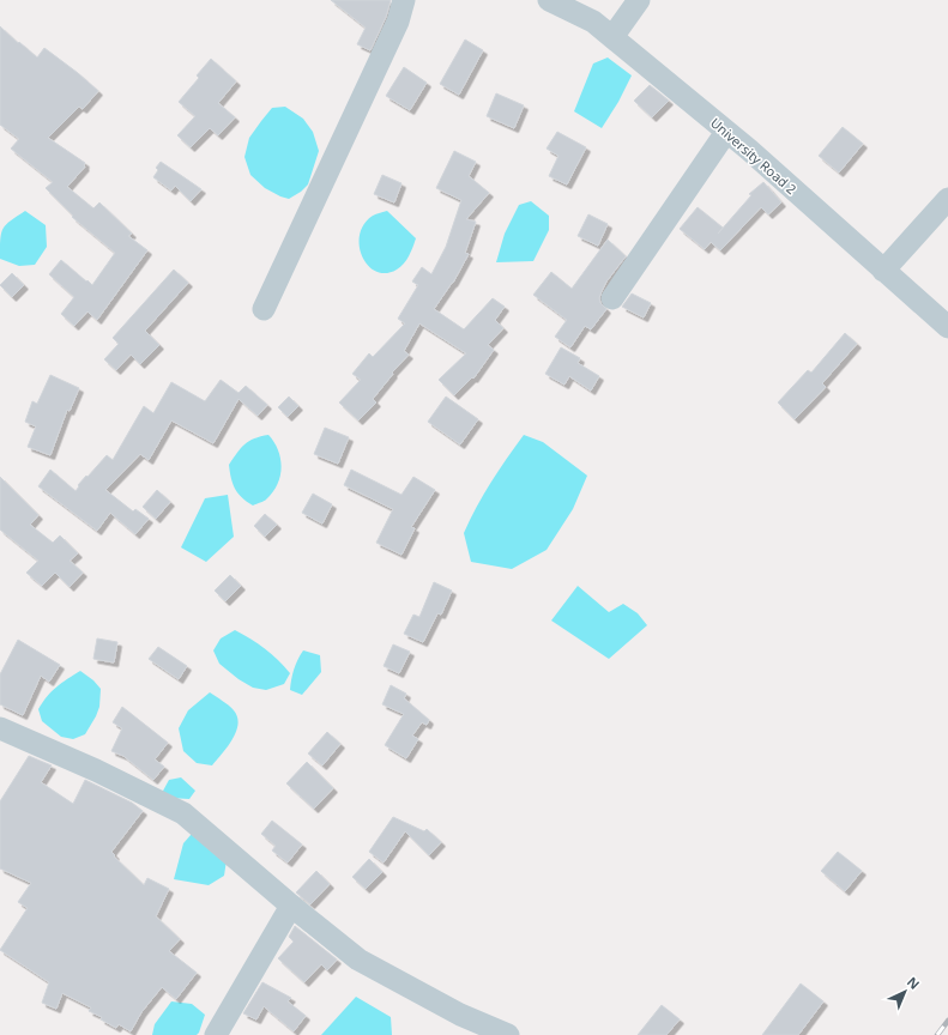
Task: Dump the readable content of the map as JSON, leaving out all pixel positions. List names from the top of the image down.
{
  "streets": {
    "street": ["University Road 2"]
  },
  "north": "top right"
}
